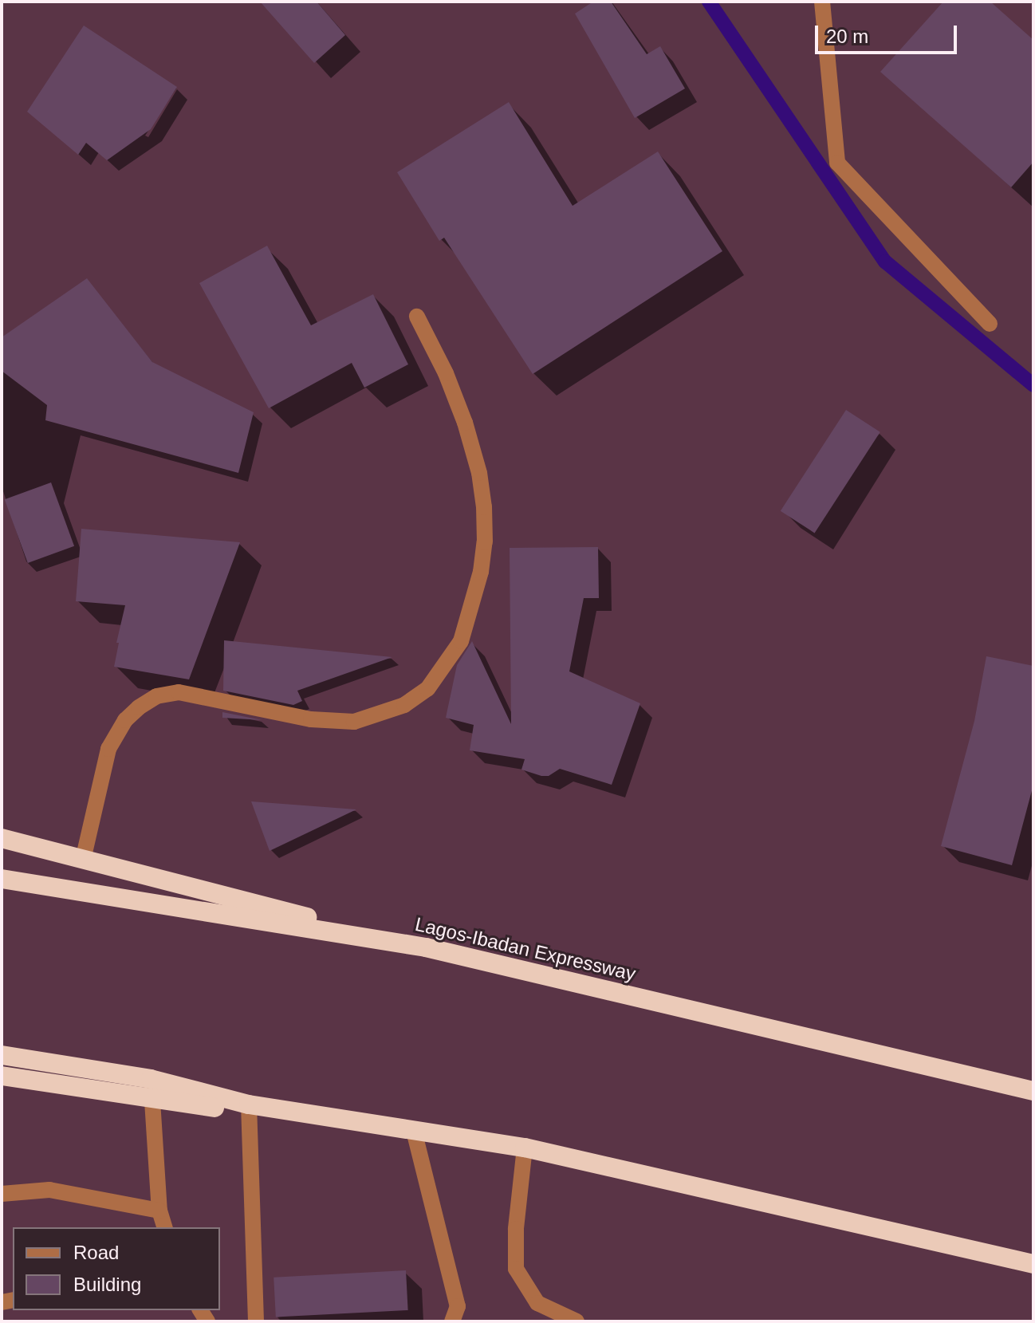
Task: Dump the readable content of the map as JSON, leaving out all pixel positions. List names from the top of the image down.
{
  "streets": {
    "highway": ["Lagos-Ibadan Expressway"]
  },
  "legend": ["Road", "Building"],
  "scale_bar": "20 m"
}
